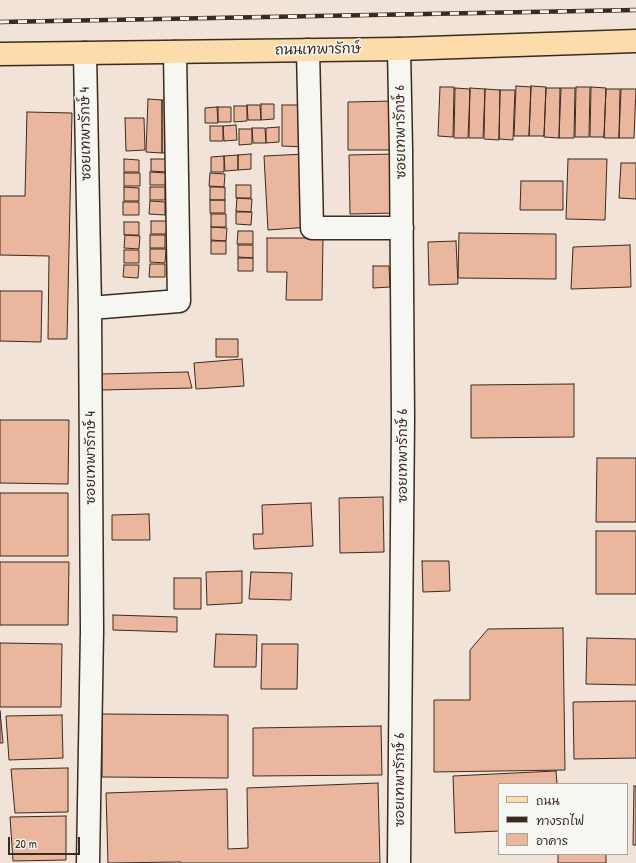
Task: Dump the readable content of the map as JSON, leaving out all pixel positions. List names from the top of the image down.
{
  "streets": {
    "main road": ["ถนนเทพารักษ์"],
    "street": ["ซอยเทพารักษ์ 6", "ซอยเทพารักษ์ 4"]
  },
  "crossings": [
    ["ถนนเทพารักษ์", "ซอยเทพารักษ์ 6"],
    ["ถนนเทพารักษ์", "ซอยเทพารักษ์ 4"]
  ],
  "legend": ["ถนน", "ทางรถไฟ", "อาคาร"],
  "scale_bar": "20 m"
}
